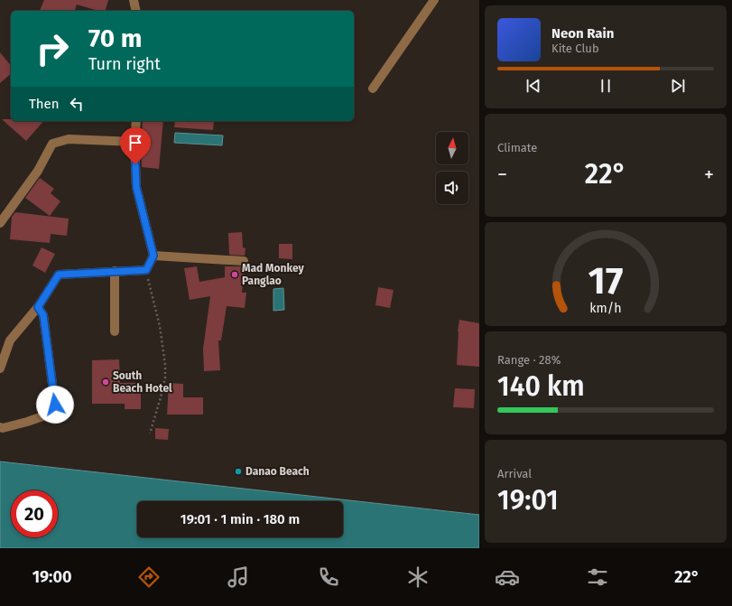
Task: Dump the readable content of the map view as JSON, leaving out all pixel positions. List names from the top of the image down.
{
  "places": ["Mad Monkey Panglao", "South Beach Hotel", "Danao Beach"],
  "north": "top",
  "page": {
    "turn": ["70 m", "Turn right"],
    "song": ["Neon Rain", "Kite Club"],
    "then": "Then",
    "tile": [
      "Climate",
      ["Range · 28%", "140 km"],
      ["Arrival", "19:01"]
    ],
    "heat": ["−", "22°", "+"],
    "limit": "20",
    "trip": "19:01 · 1 min · 180 m",
    "tabs": ["19:00", "22°"],
    "gauge": ["17", "km/h"]
  }
}
